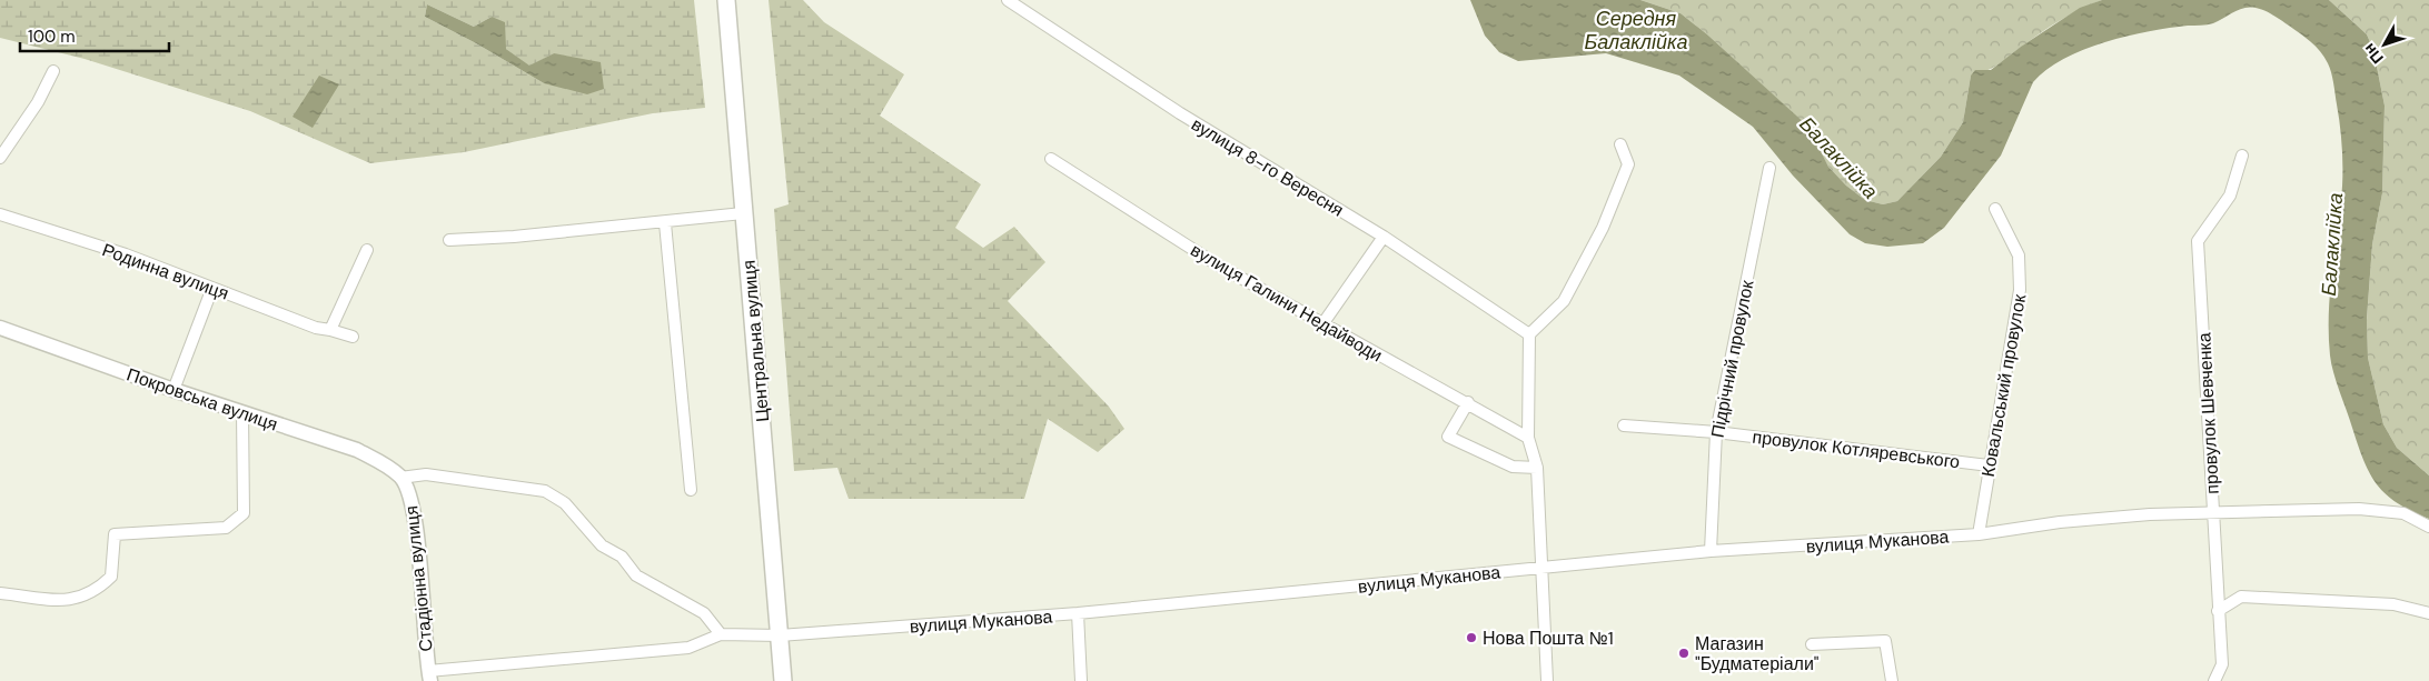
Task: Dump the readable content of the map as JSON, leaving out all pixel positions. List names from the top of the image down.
{
  "streets": {
    "main road": ["Центральна вулиця"],
    "street": [
      "вулиця 8-го Вересня",
      "Родинна вулиця",
      "вулиця Галини Недайводи",
      "Підрічний провулок",
      "Ковальський провулок",
      "Покровська вулиця",
      "провулок Шевченка",
      "провулок Котляревського",
      "вулиця Муканова",
      "Стадіонна вулиця"
    ]
  },
  "crossings": [
    ["Центральна вулиця", "вулиця Муканова"],
    ["Підрічний провулок", "провулок Котляревського"],
    ["Підрічний провулок", "вулиця Муканова"],
    ["Ковальський провулок", "провулок Котляревського"],
    ["Ковальський провулок", "вулиця Муканова"],
    ["Покровська вулиця", "Стадіонна вулиця"],
    ["провулок Шевченка", "вулиця Муканова"],
    ["вулиця Муканова", "Стадіонна вулиця"]
  ],
  "water": ["Середня Балаклійка", "Балаклійка"],
  "places": ["Нова Пошта №1", "Магазин \"Будматеріали\""],
  "scale_bar": "100 m",
  "north": "bottom left"
}
